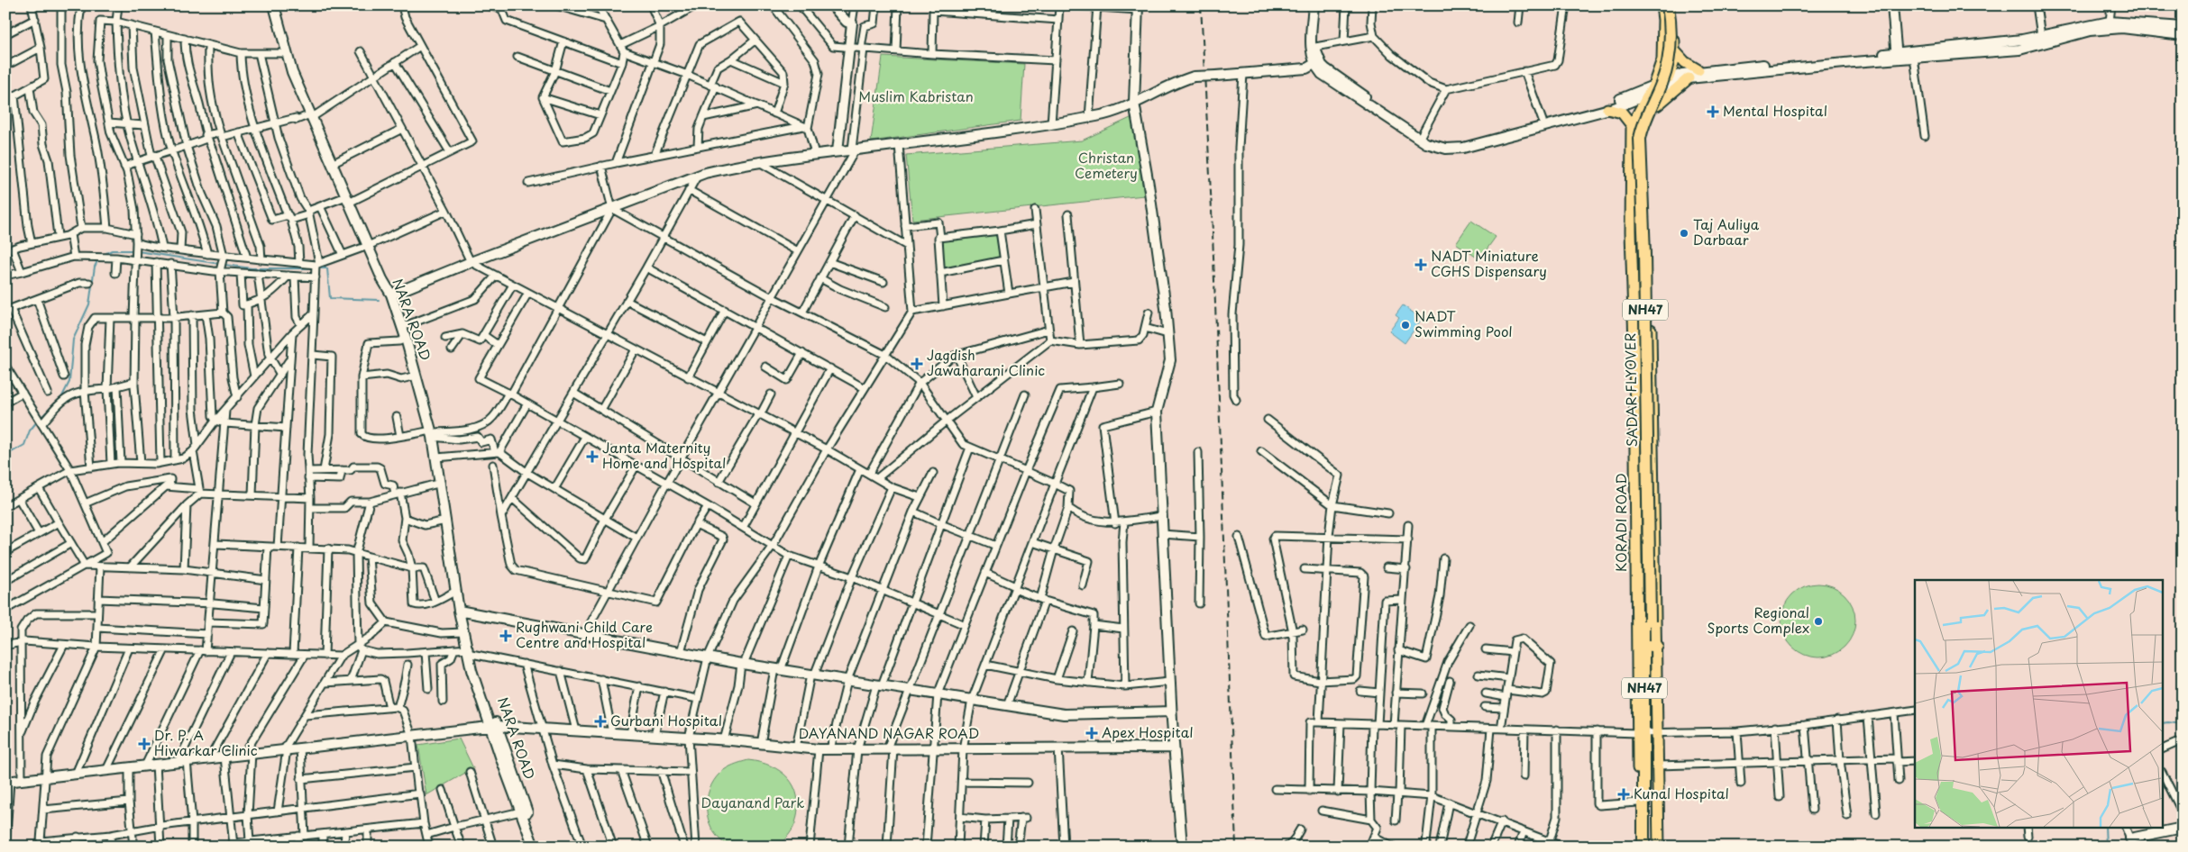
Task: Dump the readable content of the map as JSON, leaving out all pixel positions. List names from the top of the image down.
{
  "streets": {
    "highway": ["NH47", "SADAR FLYOVER"],
    "main road": ["NARA ROAD", "KORADI ROAD", "DAYANAND NAGAR ROAD"]
  },
  "crossings": [
    ["NH47", "SADAR FLYOVER"],
    ["NH47", "KORADI ROAD"],
    ["NARA ROAD", "DAYANAND NAGAR ROAD"],
    ["SADAR FLYOVER", "KORADI ROAD"]
  ],
  "parks": ["Muslim Kabristan", "Christan Cemetery", "Dayanand Park"],
  "places": {
    "health": [
      "Mental Hospital",
      "NADT Miniature CGHS Dispensary",
      "Jagdish Jawaharani Clinic",
      "Janta Maternity Home and Hospital",
      "Rughwani Child Care Centre and Hospital",
      "Gurbani Hospital",
      "Apex Hospital",
      "Dr. P. A Hiwarkar Clinic",
      "Kunal Hospital"
    ],
    "other": ["Taj Auliya Darbaar", "NADT Swimming Pool", "Regional Sports Complex"]
  }
}
